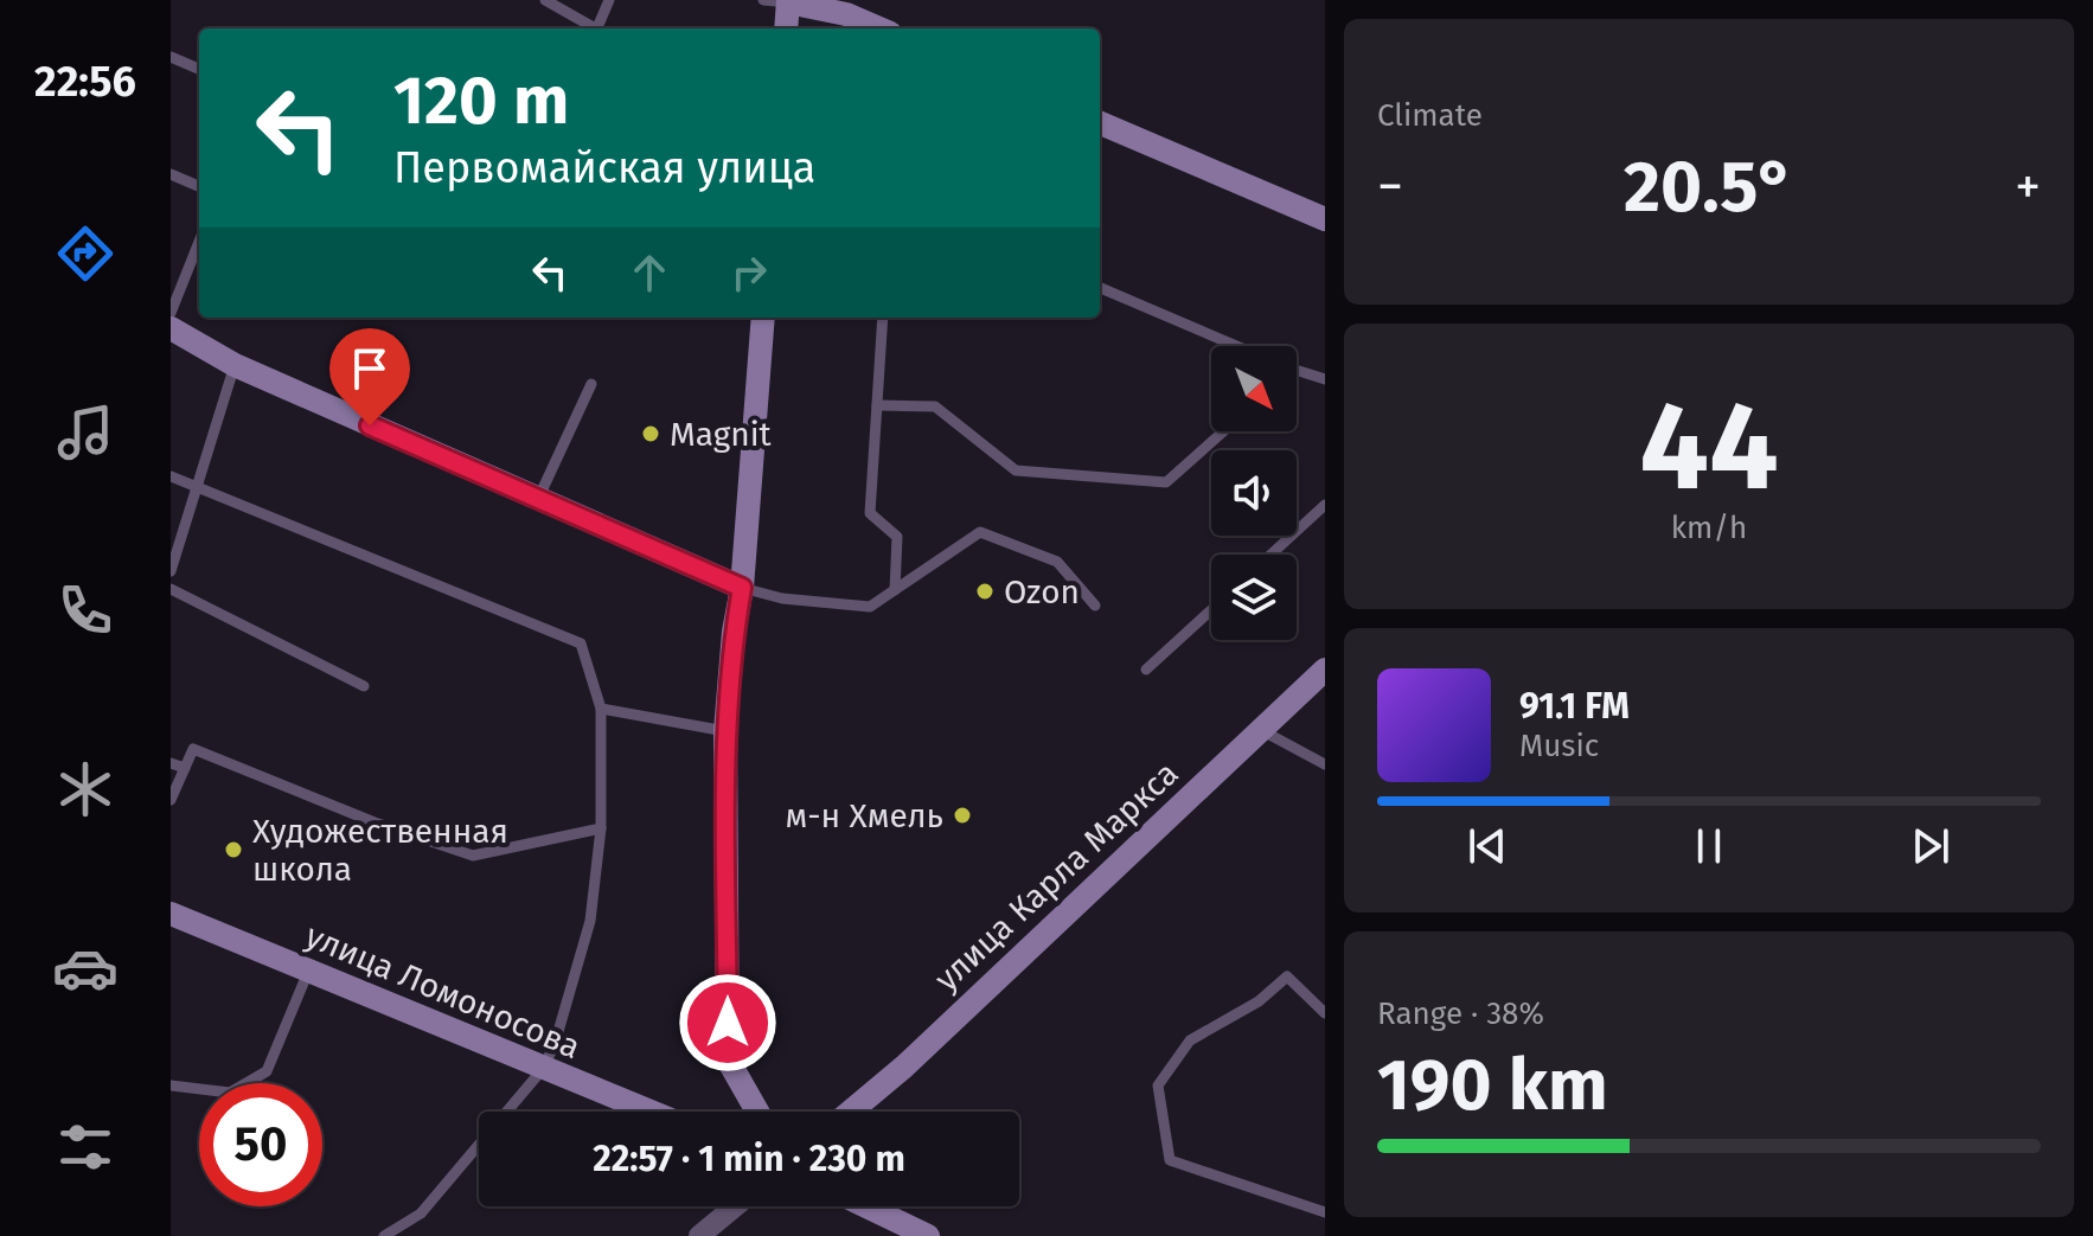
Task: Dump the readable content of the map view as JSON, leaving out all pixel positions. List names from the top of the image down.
{
  "streets": {
    "main road": ["улица Карла Маркса", "улица Ломоносова"]
  },
  "places": [
    "Magnit",
    "Ozon",
    "м-н Хмель",
    "Художественная школа"
  ],
  "north": "bottom right",
  "page": {
    "tabs": "22:56",
    "tile": [
      "Climate",
      ["44", "km/h"],
      ["Range · 38%", "190 km"]
    ],
    "turn": ["120 m", "Первомайская улица"],
    "heat": ["−", "20.5°", "+"],
    "song": ["91.1 FM", "Music"],
    "limit": "50",
    "trip": "22:57 · 1 min · 230 m"
  }
}
